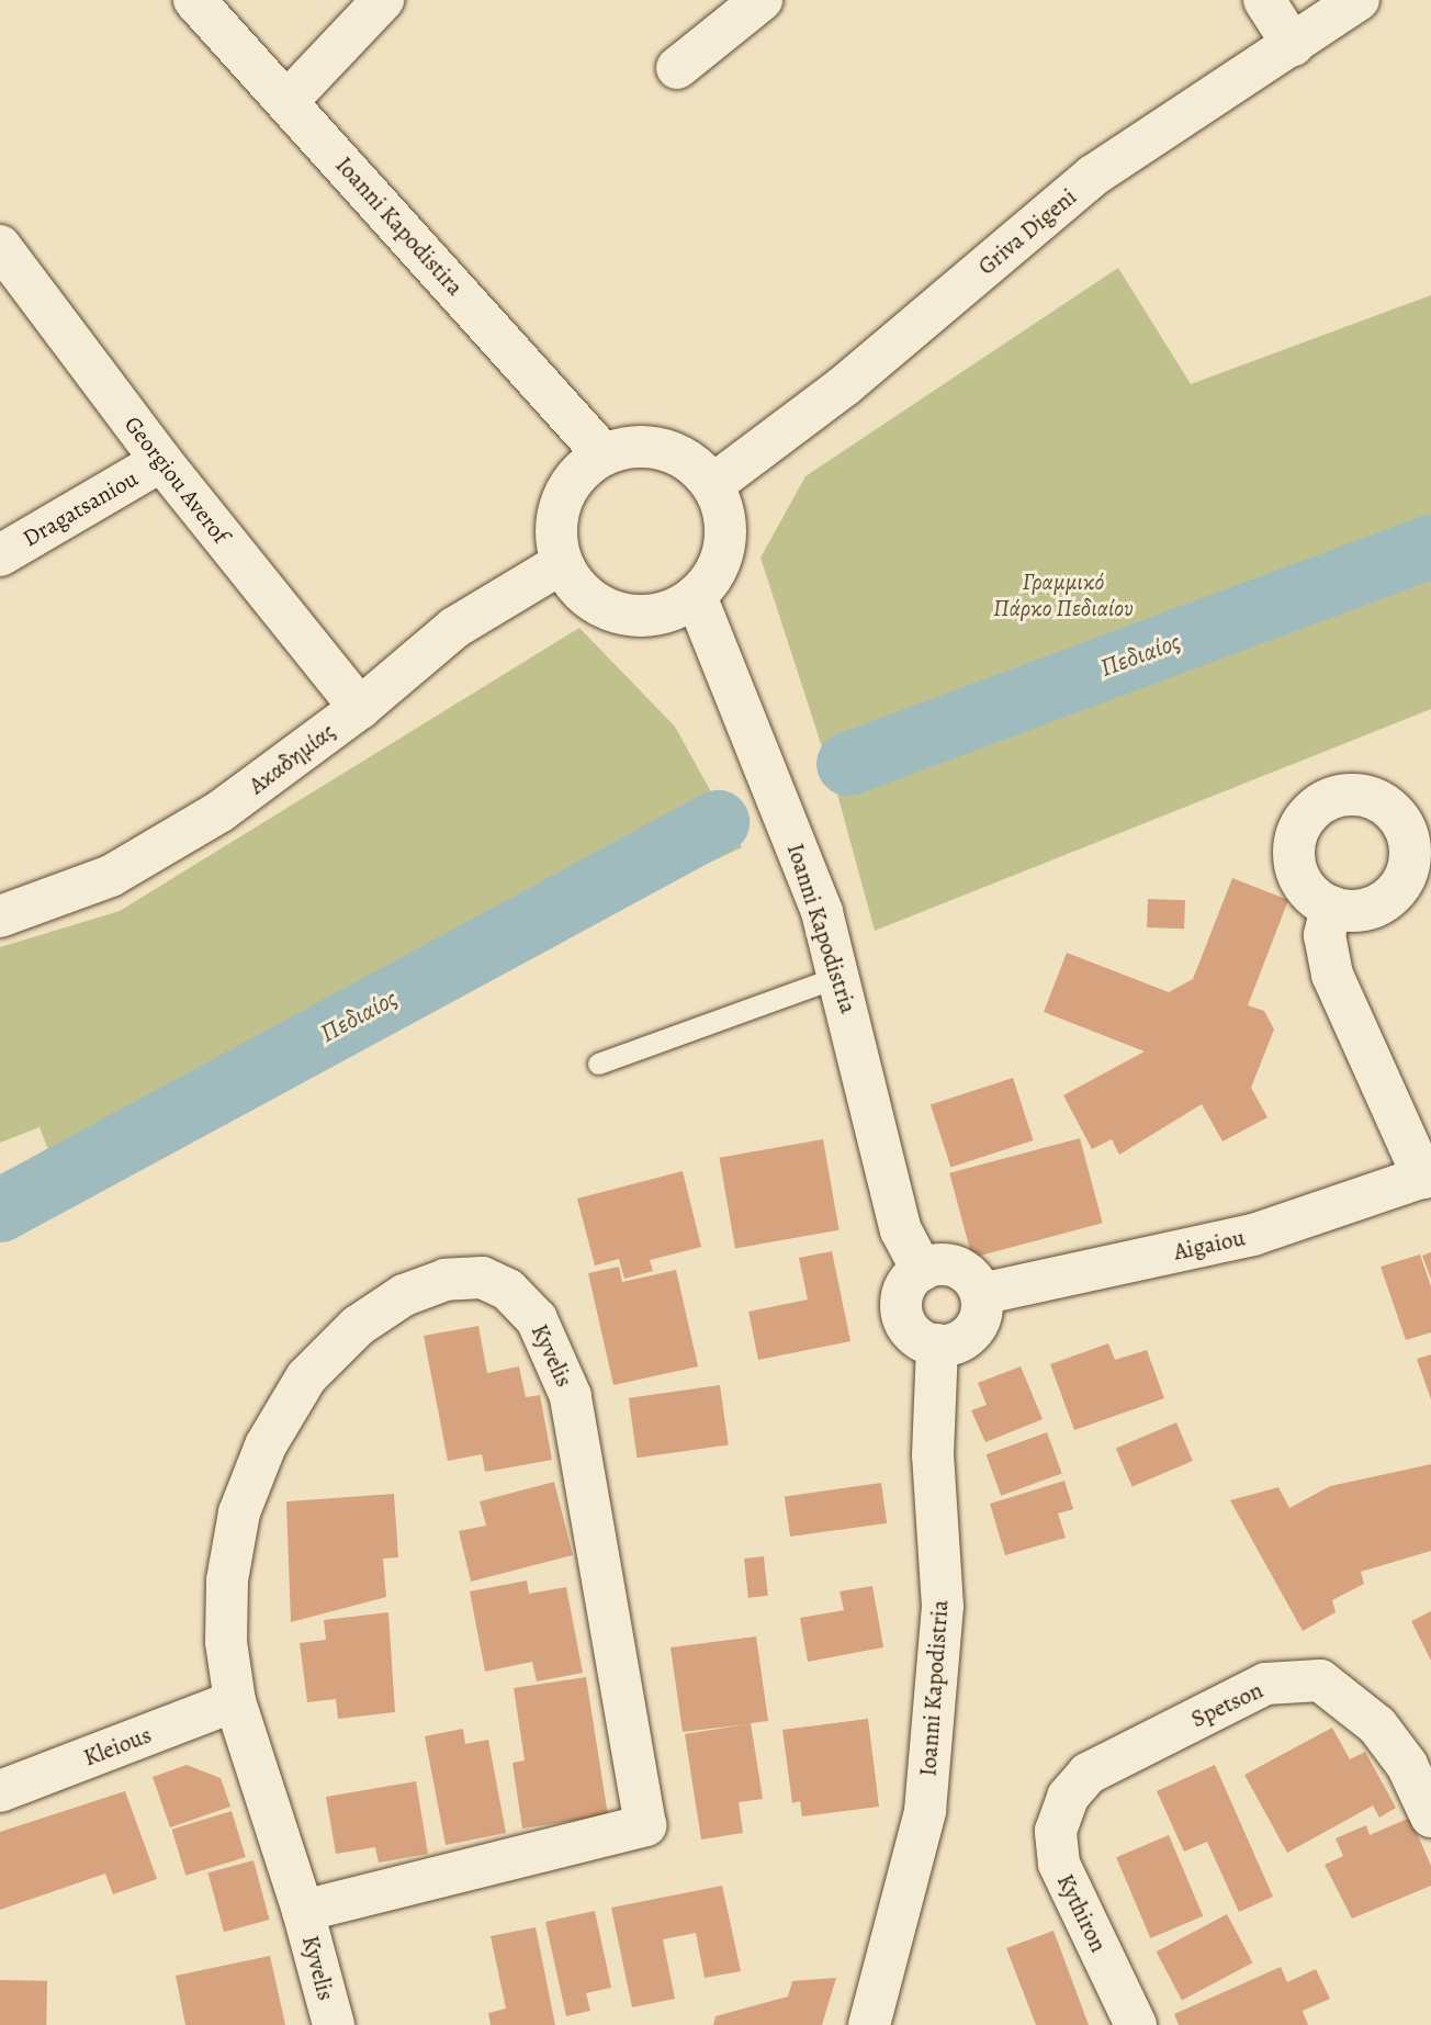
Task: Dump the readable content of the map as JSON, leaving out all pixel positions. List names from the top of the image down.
{
  "streets": {
    "street": [
      "Ioanni Kapodistira",
      "Griva Digeni",
      "Georgiou Averof",
      "Dragatsaniou",
      "Ακαδημίας",
      "Ioanni Kapodistria",
      "Aigaiou",
      "Kyvelis",
      "Spetson",
      "Kleious",
      "Kythiron"
    ]
  },
  "crossings": [
    ["Ioanni Kapodistira", "Griva Digeni"],
    ["Ioanni Kapodistira", "Ακαδημίας"],
    ["Ioanni Kapodistira", "Ioanni Kapodistria"],
    ["Griva Digeni", "Ακαδημίας"],
    ["Griva Digeni", "Ioanni Kapodistria"],
    ["Georgiou Averof", "Dragatsaniou"],
    ["Georgiou Averof", "Ακαδημίας"],
    ["Ακαδημίας", "Ioanni Kapodistria"],
    ["Ioanni Kapodistria", "Aigaiou"],
    ["Kyvelis", "Kleious"],
    ["Spetson", "Kythiron"]
  ],
  "water": ["Πεδιαίος"],
  "parks": ["Γραμμικό Πάρκο Πεδιαίου"]
}
